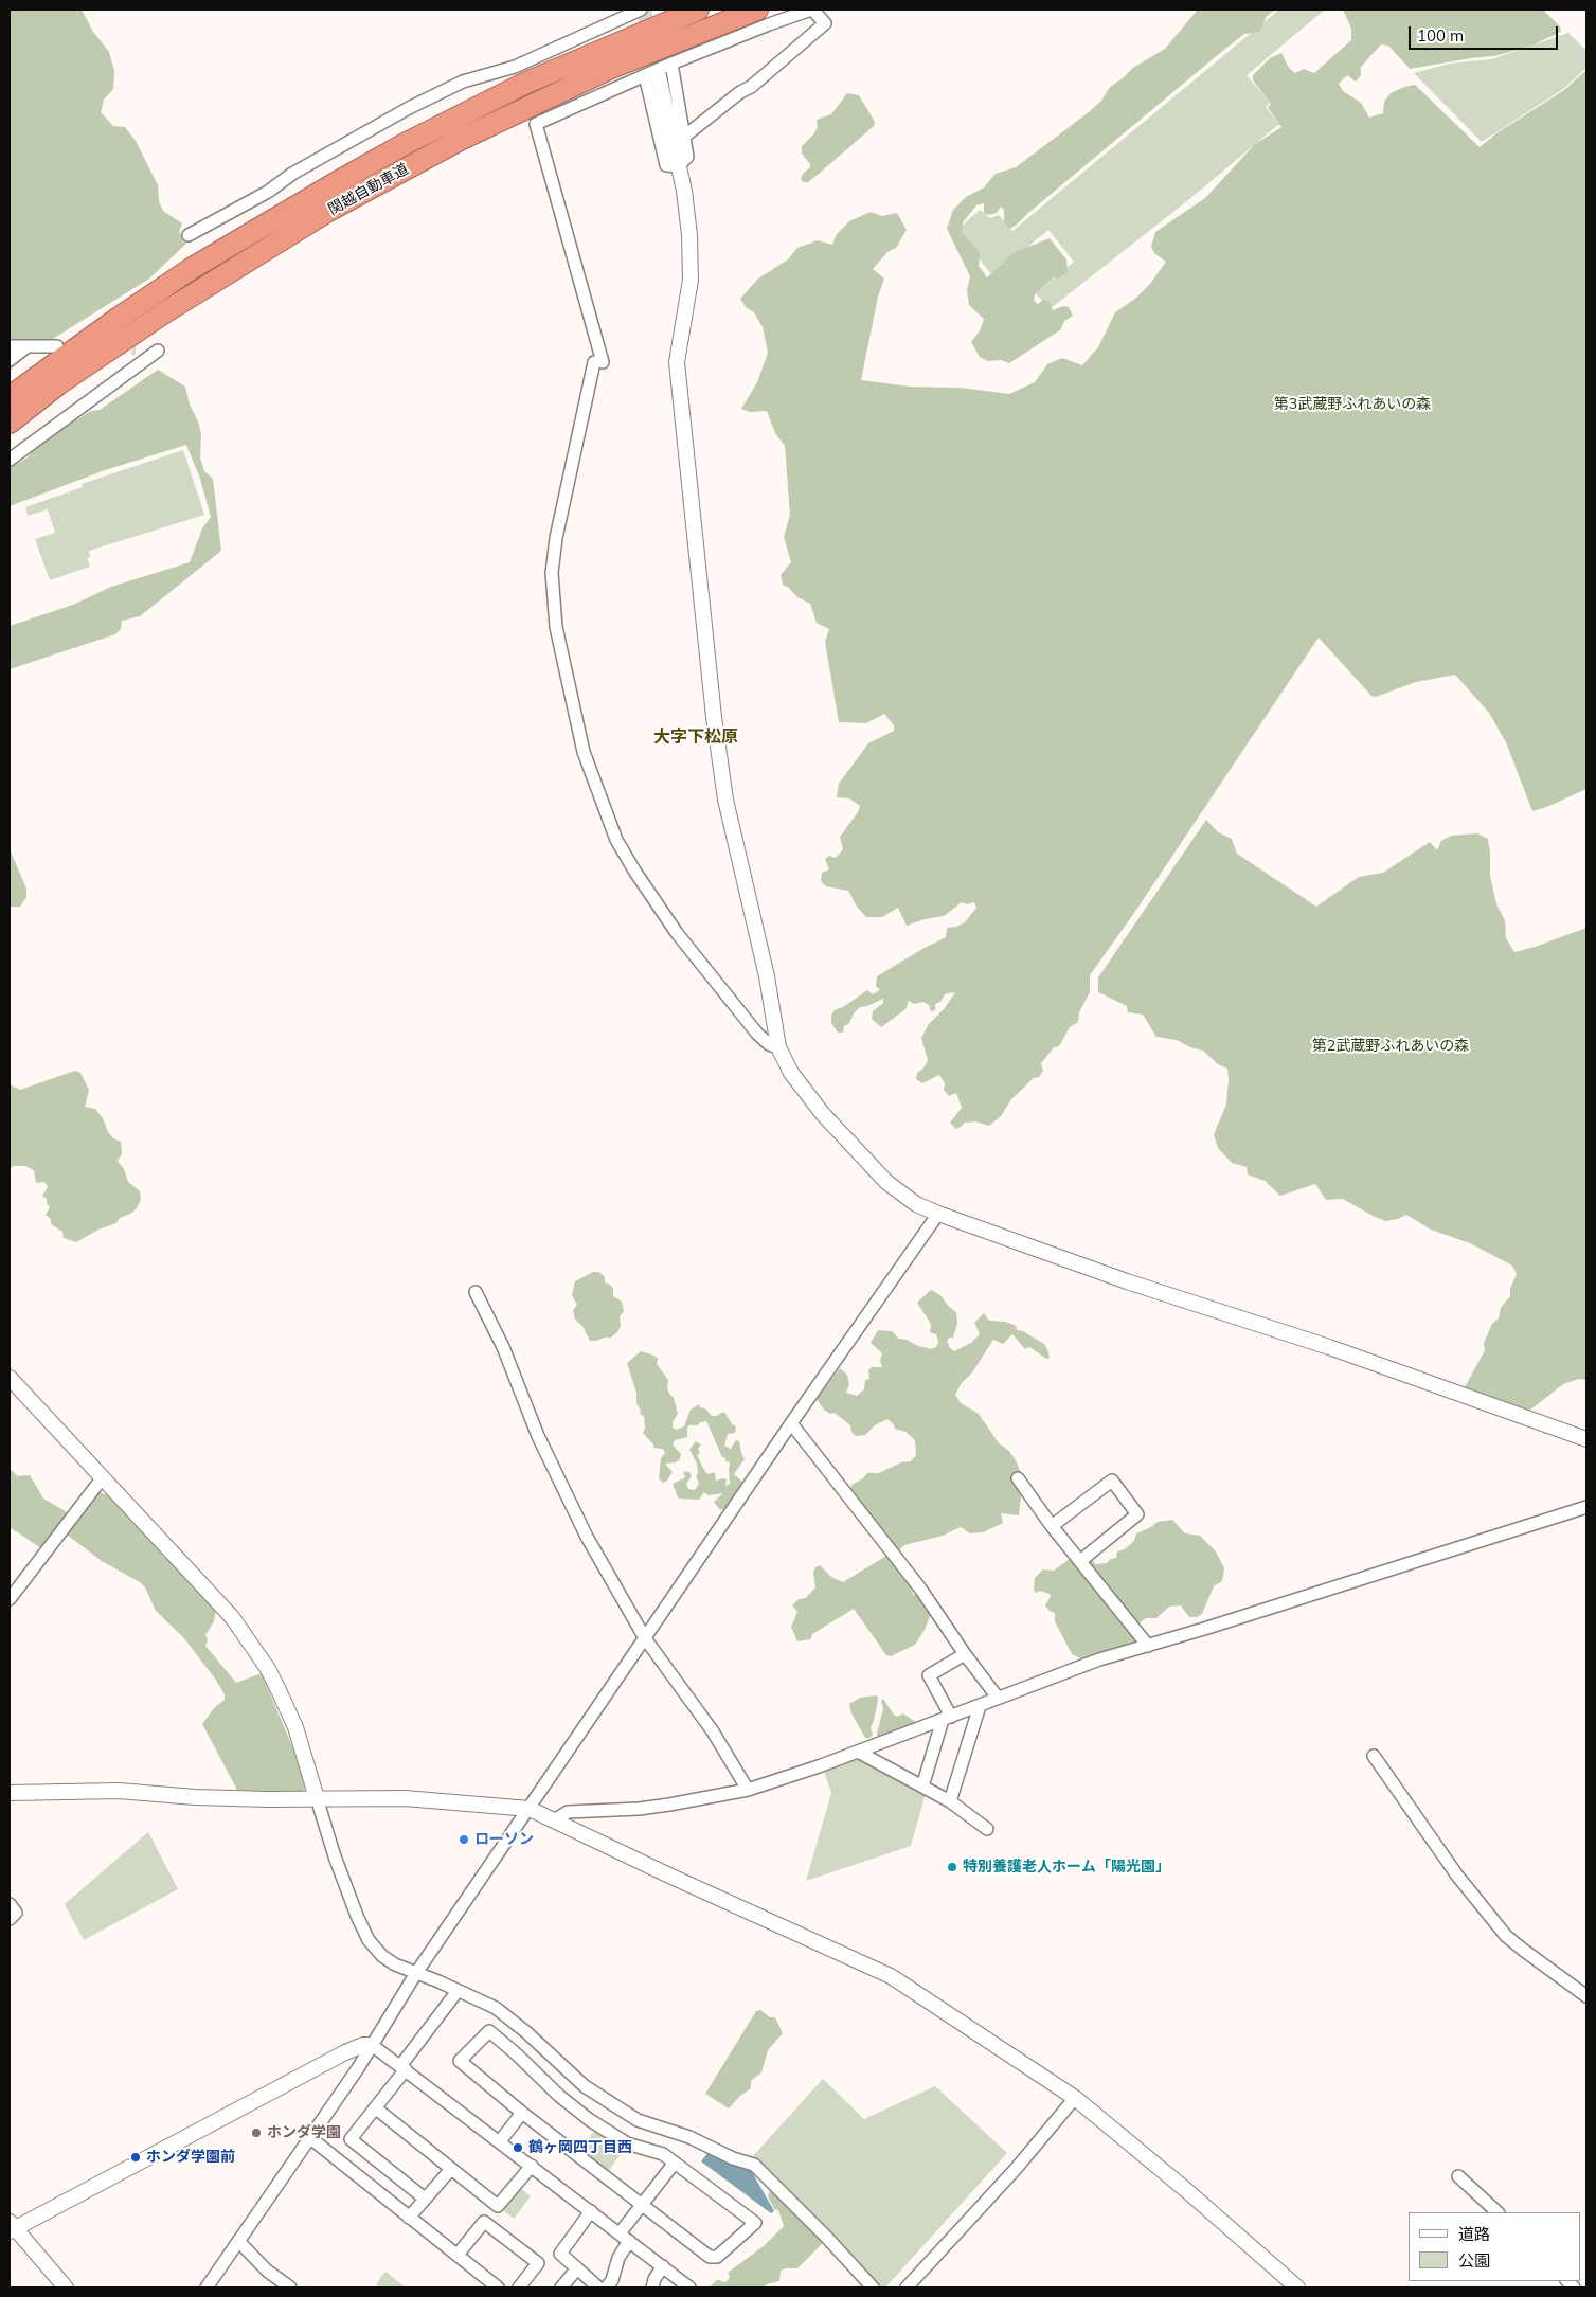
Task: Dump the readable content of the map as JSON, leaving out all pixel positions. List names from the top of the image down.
{
  "streets": {
    "highway": ["関越自動車道"]
  },
  "districts": ["大字下松原"],
  "parks": ["第3武蔵野ふれあいの森", "第2武蔵野ふれあいの森"],
  "places": [
    "ローソン",
    "特別養護老人ホーム「陽光園」",
    "ホンダ学園",
    "鶴ヶ岡四丁目西",
    "ホンダ学園前"
  ],
  "legend": ["道路", "公園"],
  "scale_bar": "100 m"
}
